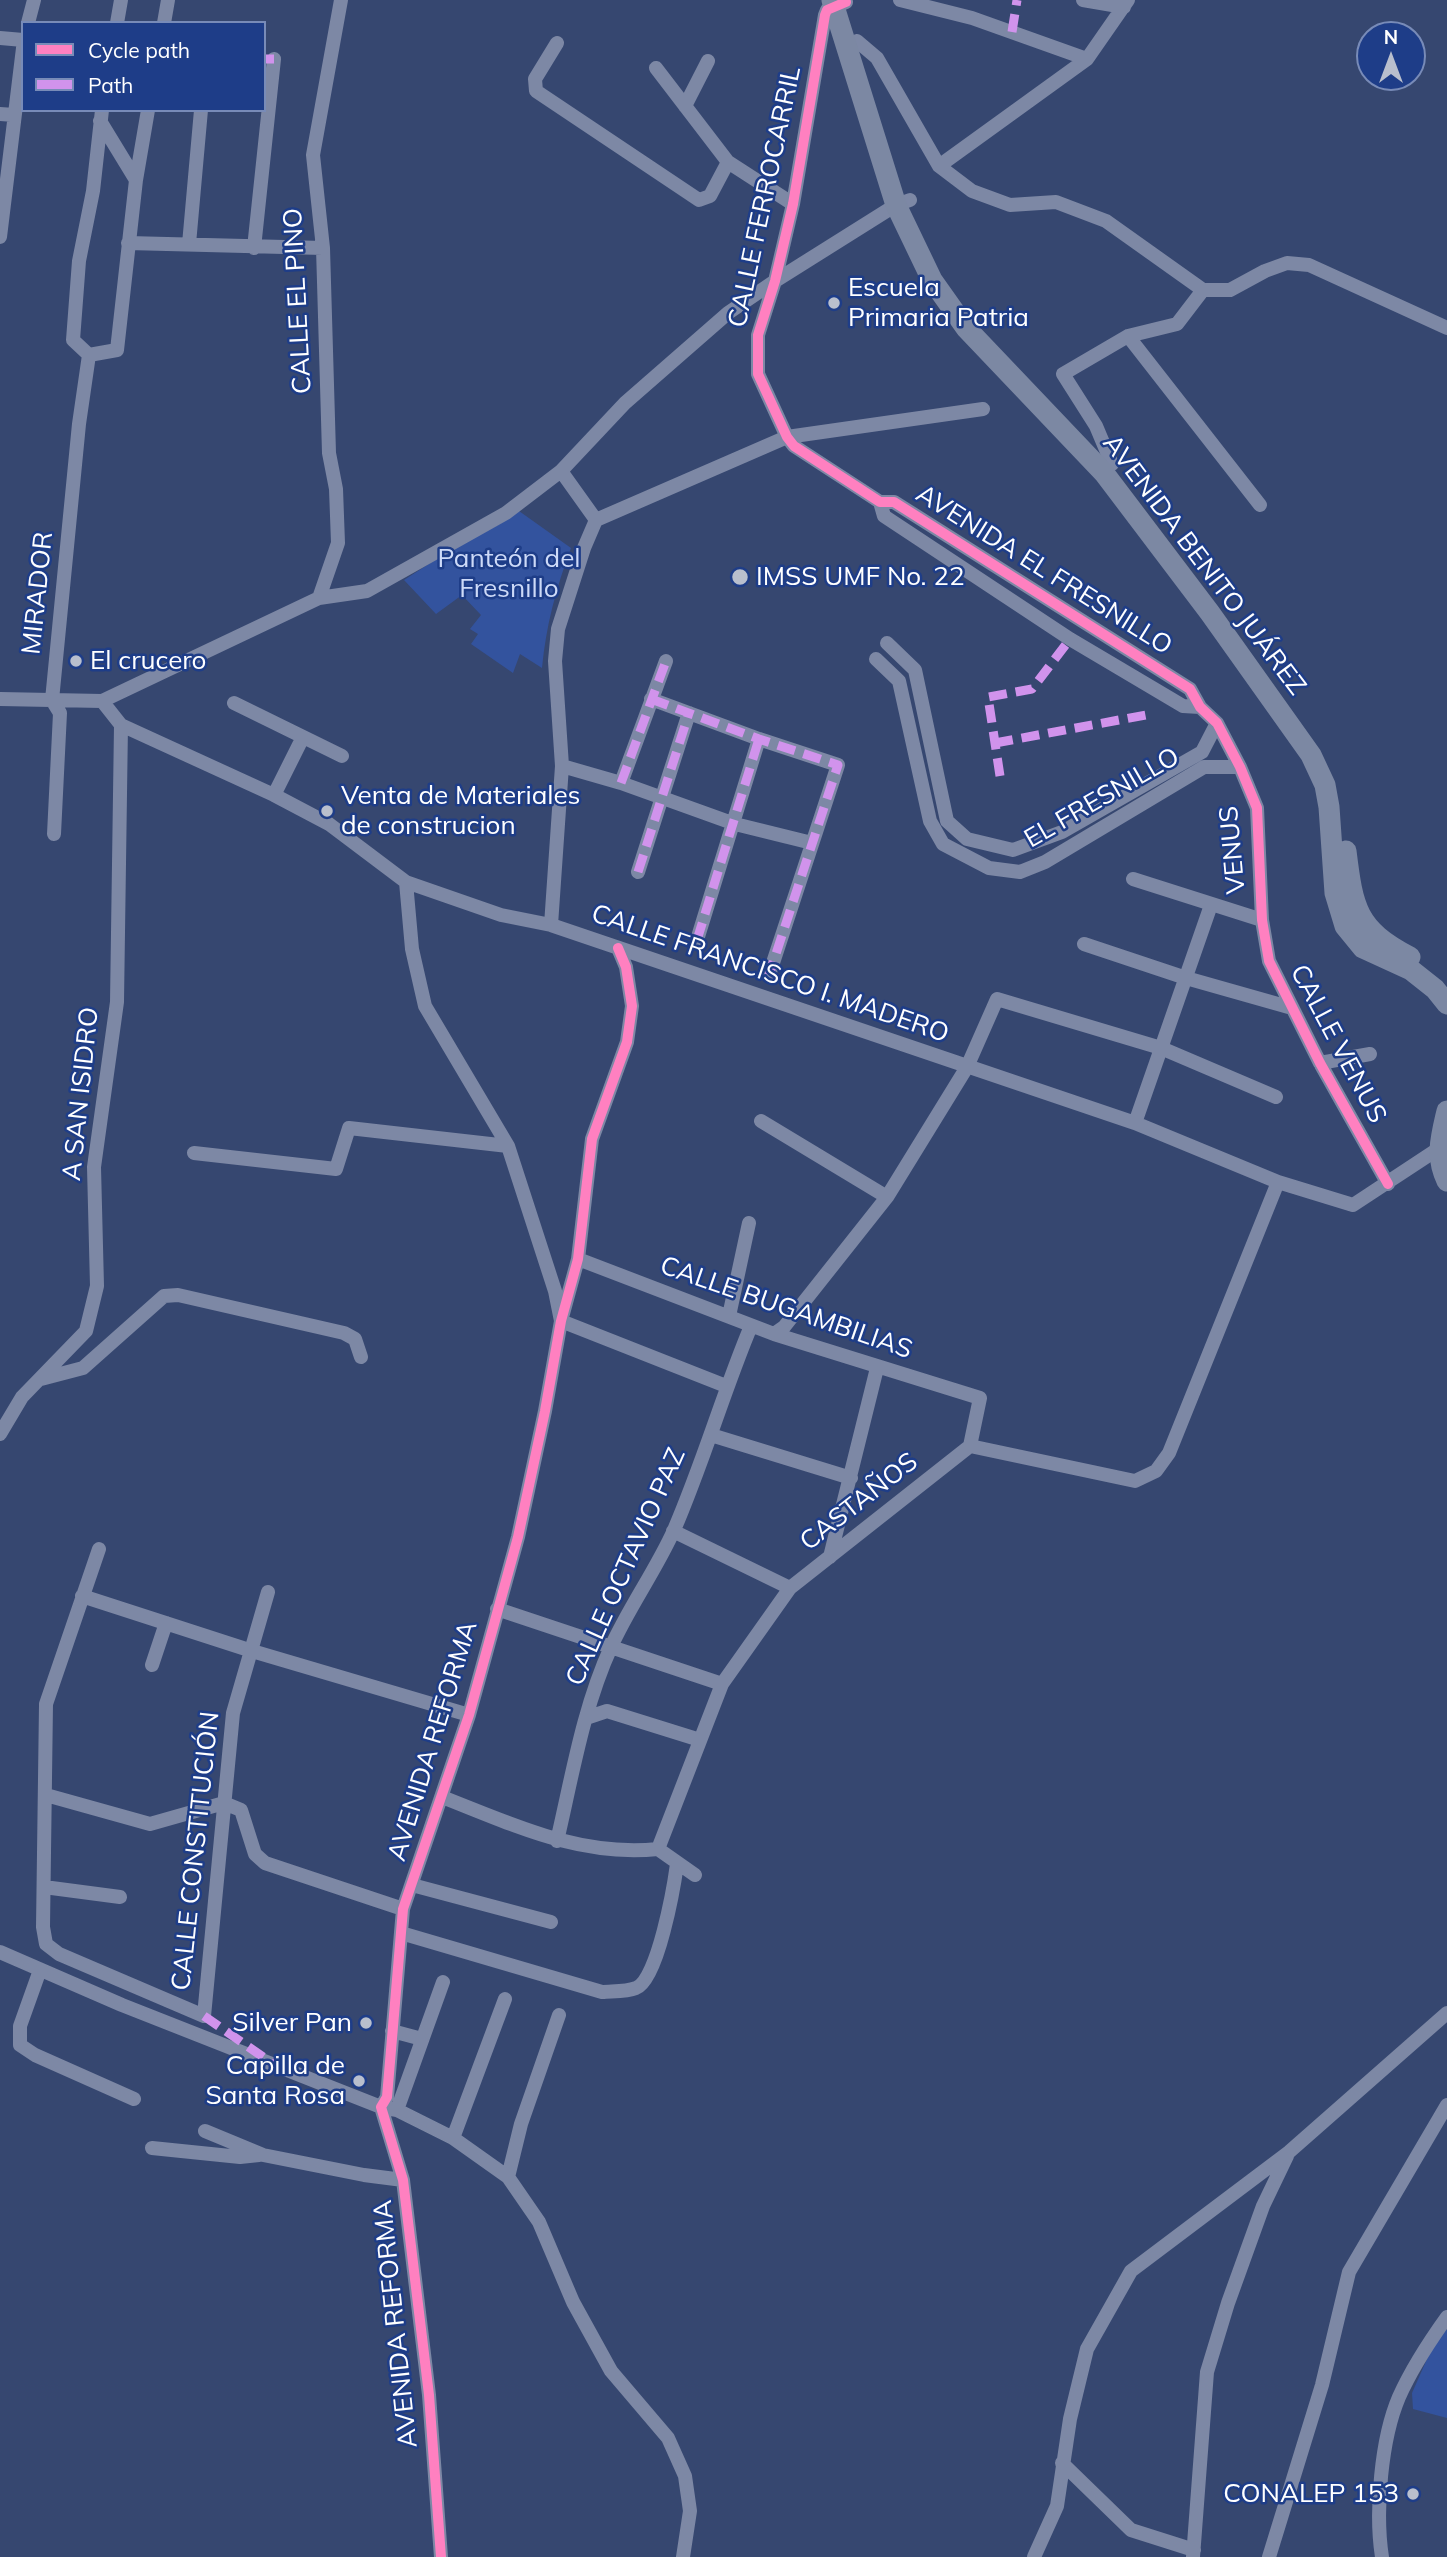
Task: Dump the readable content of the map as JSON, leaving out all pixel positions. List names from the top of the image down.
{
  "streets": {
    "main road": ["AVENIDA BENITO JUÁREZ"],
    "street": [
      "CALLE FERROCARRIL",
      "CALLE EL PINO",
      "AVENIDA EL FRESNILLO",
      "MIRADOR",
      "EL FRESNILLO",
      "VENUS",
      "CALLE FRANCISCO I. MADERO",
      "CALLE VENUS",
      "A SAN ISIDRO",
      "CALLE BUGAMBILIAS",
      "CASTAÑOS",
      "CALLE OCTAVIO PAZ",
      "AVENIDA REFORMA",
      "CALLE CONSTITUCIÓN"
    ]
  },
  "crossings": [
    ["CALLE FERROCARRIL", "AVENIDA BENITO JUÁREZ"],
    ["CALLE FERROCARRIL", "AVENIDA EL FRESNILLO"],
    ["AVENIDA EL FRESNILLO", "VENUS"],
    ["EL FRESNILLO", "VENUS"],
    ["VENUS", "CALLE VENUS"],
    ["CALLE FRANCISCO I. MADERO", "CALLE VENUS"],
    ["CALLE FRANCISCO I. MADERO", "A SAN ISIDRO"],
    ["CALLE FRANCISCO I. MADERO", "AVENIDA REFORMA"],
    ["CALLE BUGAMBILIAS", "CASTAÑOS"],
    ["CALLE BUGAMBILIAS", "CALLE OCTAVIO PAZ"],
    ["CALLE BUGAMBILIAS", "AVENIDA REFORMA"]
  ],
  "parks": ["Panteón del Fresnillo"],
  "places": [
    "Escuela Primaria Patria",
    "IMSS UMF No. 22",
    "El crucero",
    "Venta de Materiales de construcion",
    "Silver Pan",
    "Capilla de Santa Rosa",
    "CONALEP 153"
  ],
  "legend": ["Cycle path", "Path"],
  "north": "top"
}
